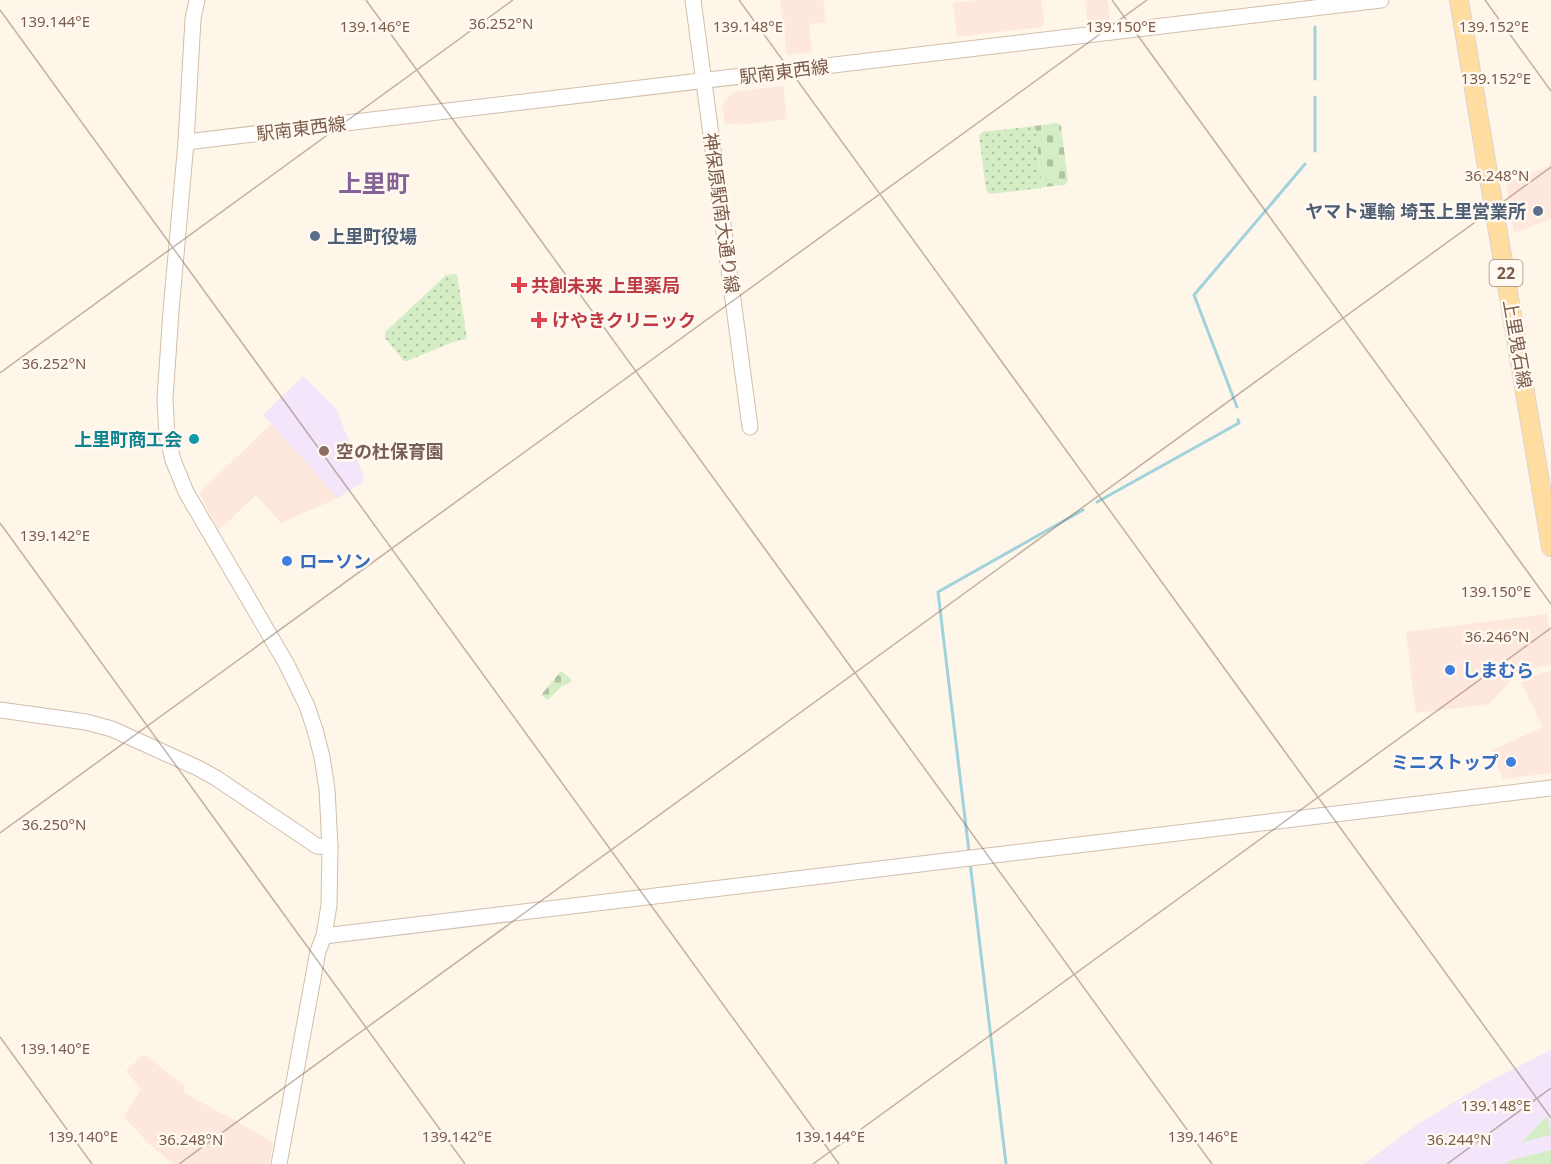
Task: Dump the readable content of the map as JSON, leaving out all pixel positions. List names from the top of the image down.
{
  "streets": {
    "main road": ["22", "上里鬼石線"],
    "street": ["駅南東西線", "神保原駅南大通り線"]
  },
  "crossings": [
    ["駅南東西線", "神保原駅南大通り線"]
  ],
  "districts": ["上里町"],
  "places": {
    "other": [
      "ヤマト運輸 埼玉上里営業所",
      "上里町役場",
      "上里町商工会",
      "空の杜保育園",
      "ローソン",
      "しまむら",
      "ミニストップ"
    ],
    "health": ["共創未来 上里薬局", "けやきクリニック"]
  },
  "coordinates": [
    "139.144°E",
    "36.252°N",
    "139.146°E",
    "139.148°E",
    "139.150°E",
    "139.152°E",
    "36.248°N",
    "139.142°E",
    "36.246°N",
    "36.250°N",
    "139.140°E",
    "36.244°N"
  ]
}
